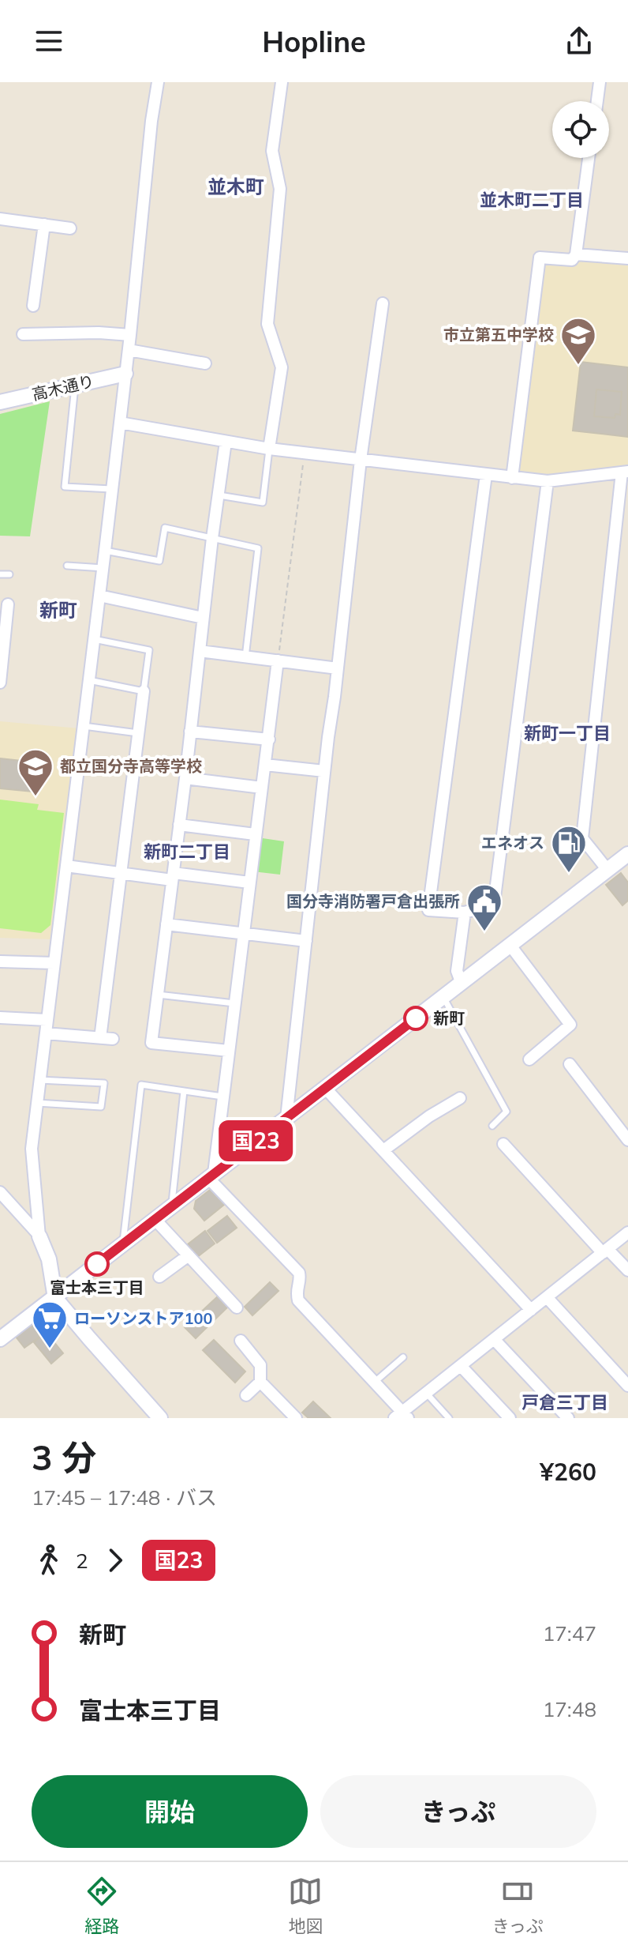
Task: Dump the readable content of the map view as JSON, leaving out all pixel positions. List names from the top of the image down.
{
  "streets": {
    "street": ["高木通り"]
  },
  "districts": [
    "並木町",
    "並木町二丁目",
    "新町",
    "新町一丁目",
    "新町二丁目",
    "戸倉三丁目"
  ],
  "places": {
    "school or university": ["市立第五中学校", "都立国分寺高等学校"],
    "fuel station": ["エネオス"],
    "public building": ["国分寺消防署戸倉出張所"],
    "other": ["新町", "富士本三丁目"],
    "supermarket": ["ローソンストア100"]
  },
  "lines": ["bus line 国23"],
  "page": {
    "header": "Hopline",
    "on_map": "国23",
    "heading": ["3 分", "17:45 – 17:48 · バス", "¥260"],
    "legs": ["2", "国23"],
    "list": [
      {
        "name": "新町",
        "value": "17:47"
      },
      {
        "name": "富士本三丁目",
        "value": "17:48"
      }
    ],
    "buttons": ["開始", "きっぷ"],
    "tabs": ["経路", "地図", "きっぷ"]
  }
}
